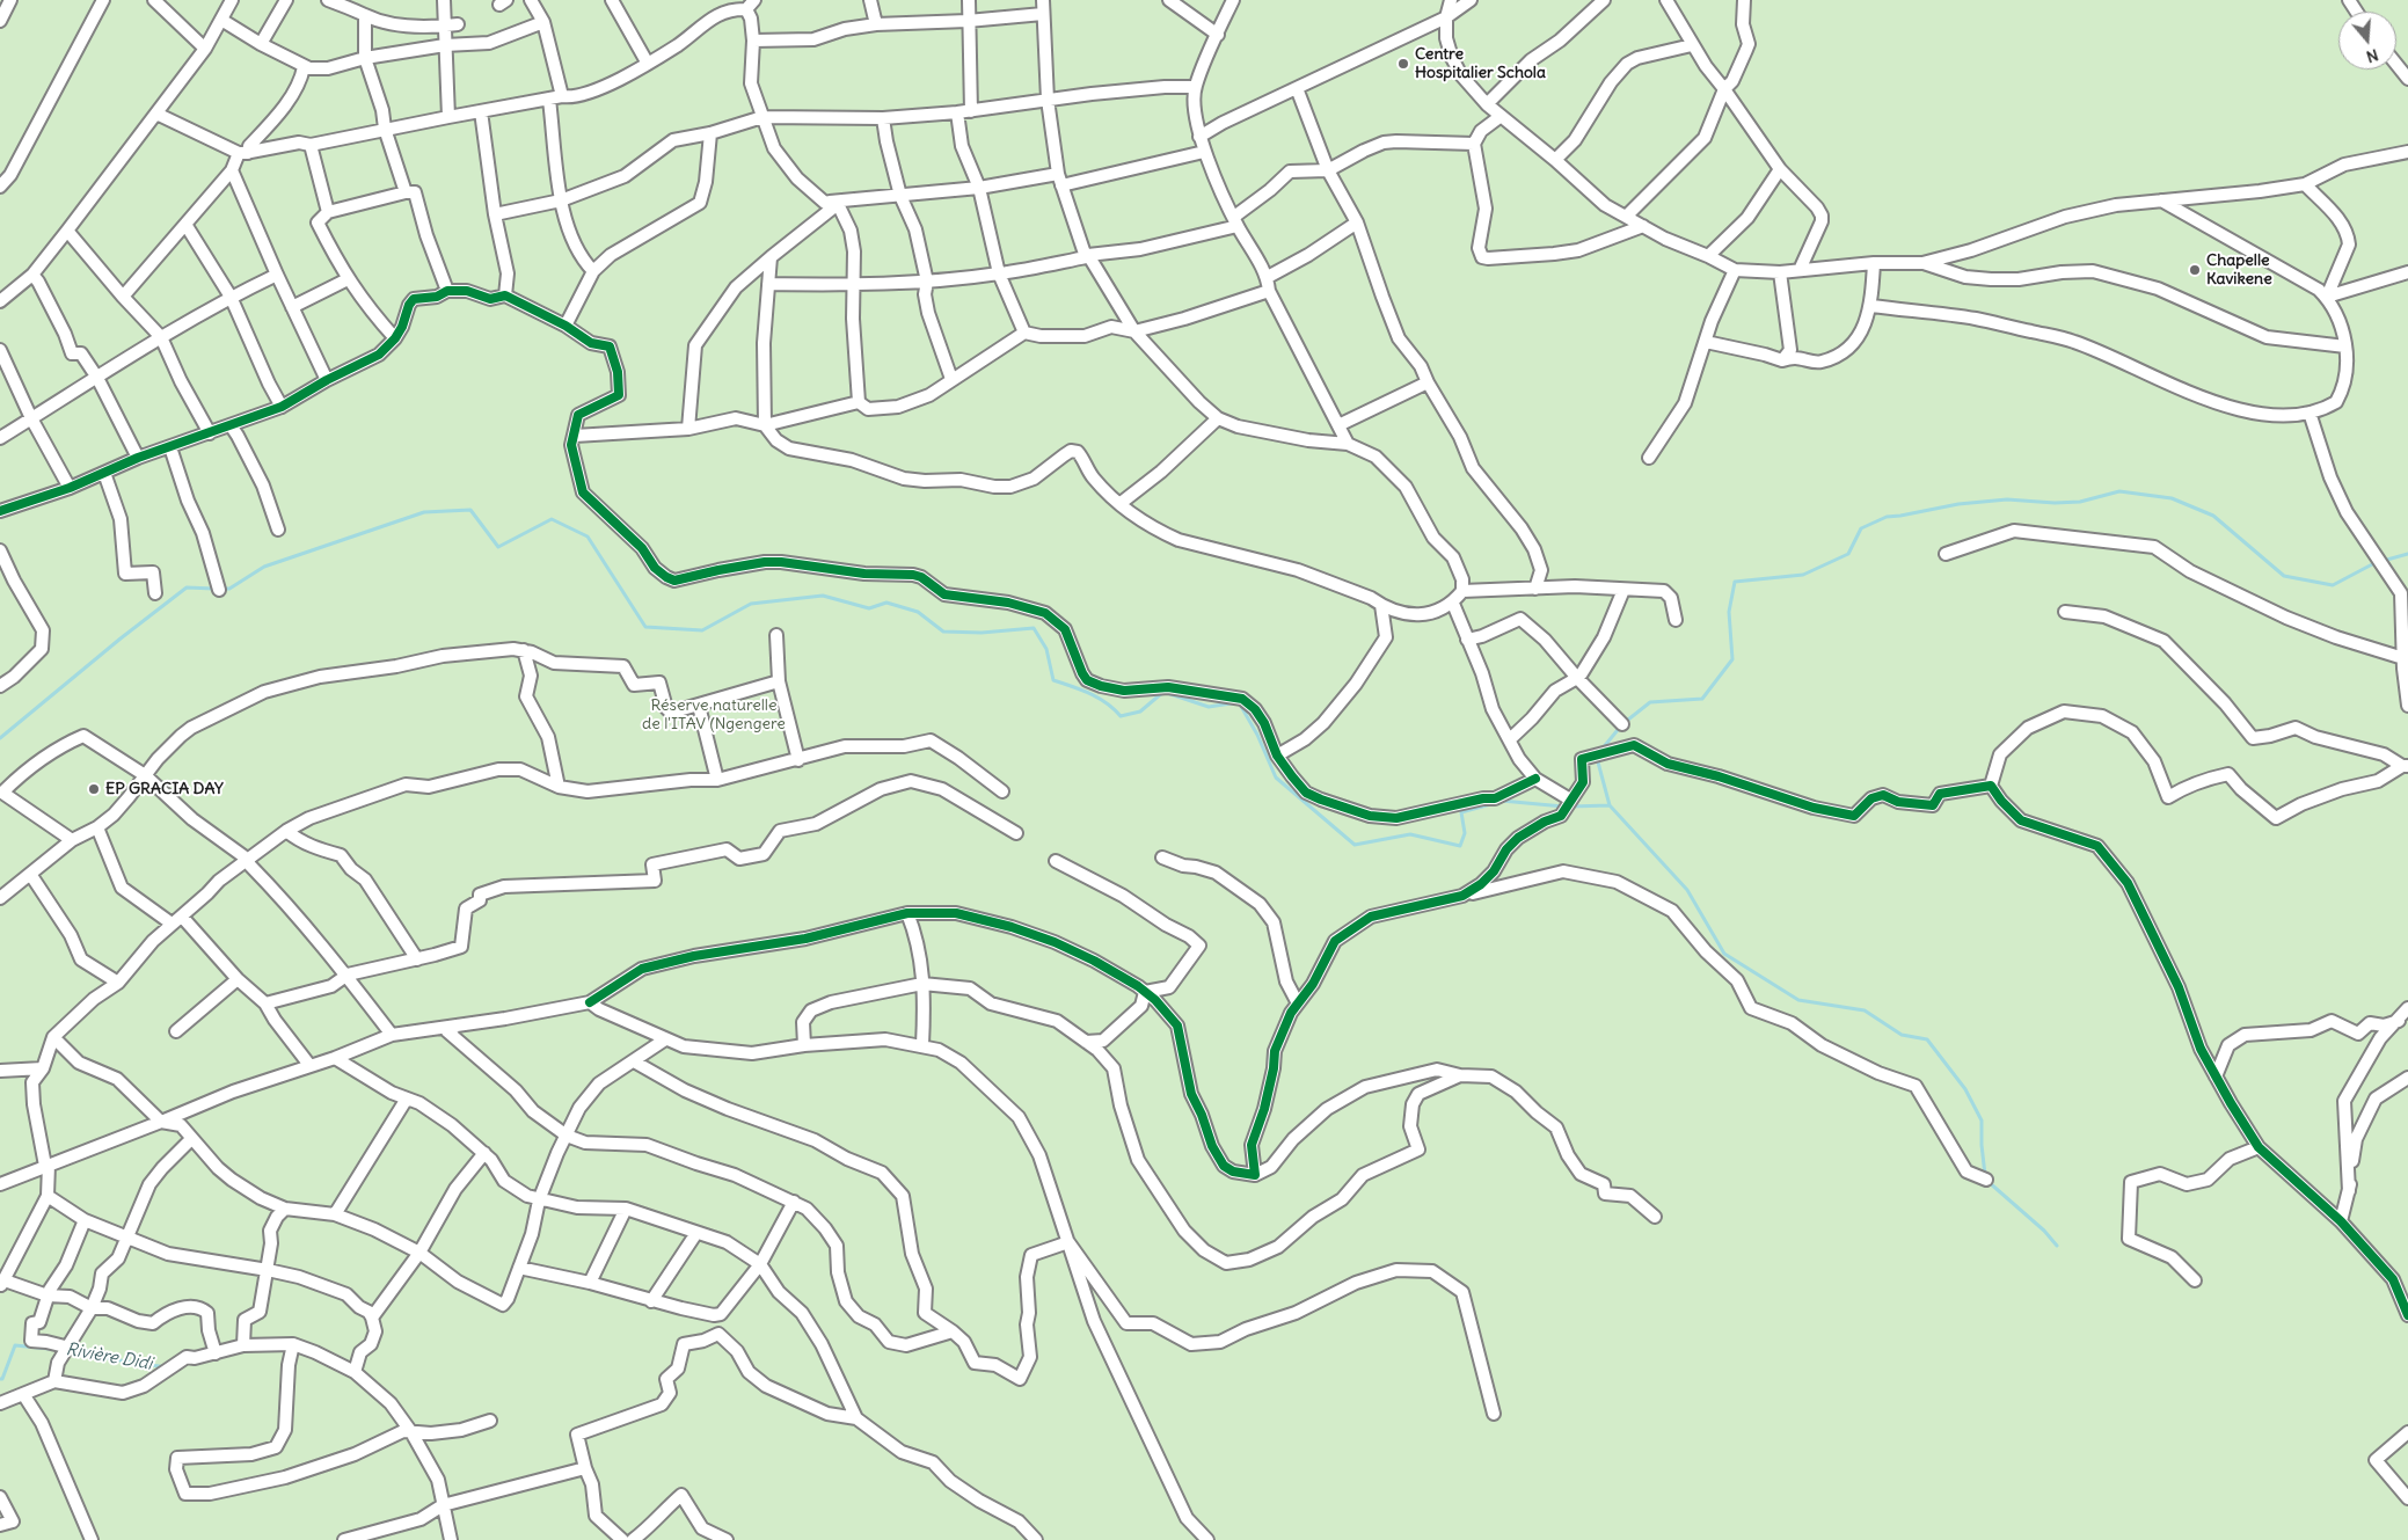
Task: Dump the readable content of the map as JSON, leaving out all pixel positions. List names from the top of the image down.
{
  "water": ["Rivière Didi"],
  "parks": ["Réserve naturelle de l'ITAV (Ngengere"],
  "places": ["Centre Hospitalier Schola", "Chapelle Kavikene", "EP GRACIA DAY"],
  "north": "bottom"
}
